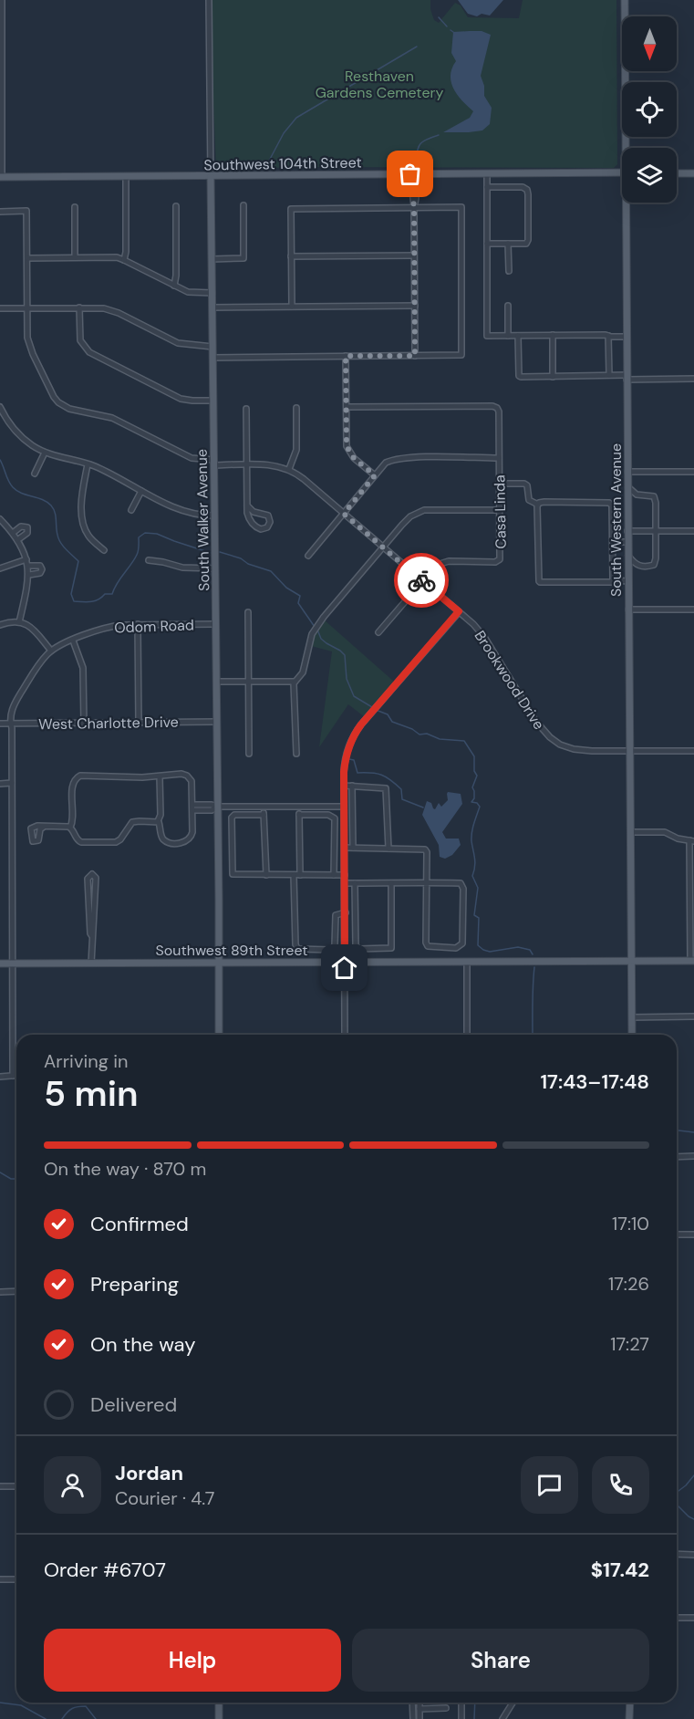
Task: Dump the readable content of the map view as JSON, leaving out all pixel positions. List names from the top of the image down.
{
  "streets": {
    "main road": [
      "Southwest 104th Street",
      "South Walker Avenue",
      "South Western Avenue",
      "Southwest 89th Street"
    ],
    "street": [
      "Casa Linda",
      "Odom Road",
      "Brookwood Drive",
      "West Charlotte Drive"
    ]
  },
  "crossings": [
    ["Southwest 104th Street", "South Walker Avenue"],
    ["Casa Linda", "Brookwood Drive"],
    ["South Walker Avenue", "Odom Road"],
    ["South Walker Avenue", "Brookwood Drive"],
    ["South Walker Avenue", "West Charlotte Drive"],
    ["South Walker Avenue", "Southwest 89th Street"],
    ["South Western Avenue", "Brookwood Drive"],
    ["South Western Avenue", "Southwest 89th Street"],
    ["Odom Road", "West Charlotte Drive"],
    ["Odom Road", "Southwest 89th Street"]
  ],
  "parks": ["Resthaven Gardens Cemetery"],
  "north": "bottom",
  "page": {
    "heading": ["5 min", "Arriving in", "17:43–17:48"],
    "panel": [
      "Jordan",
      "Courier · 4.7",
      "Order #6707",
      "$17.42"
    ],
    "bar": "On the way · 870 m",
    "list": [
      ["Confirmed", "17:10"],
      ["Preparing", "17:26"],
      ["On the way", "17:27"],
      "Delivered"
    ],
    "buttons": ["Help", "Share"]
  }
}
